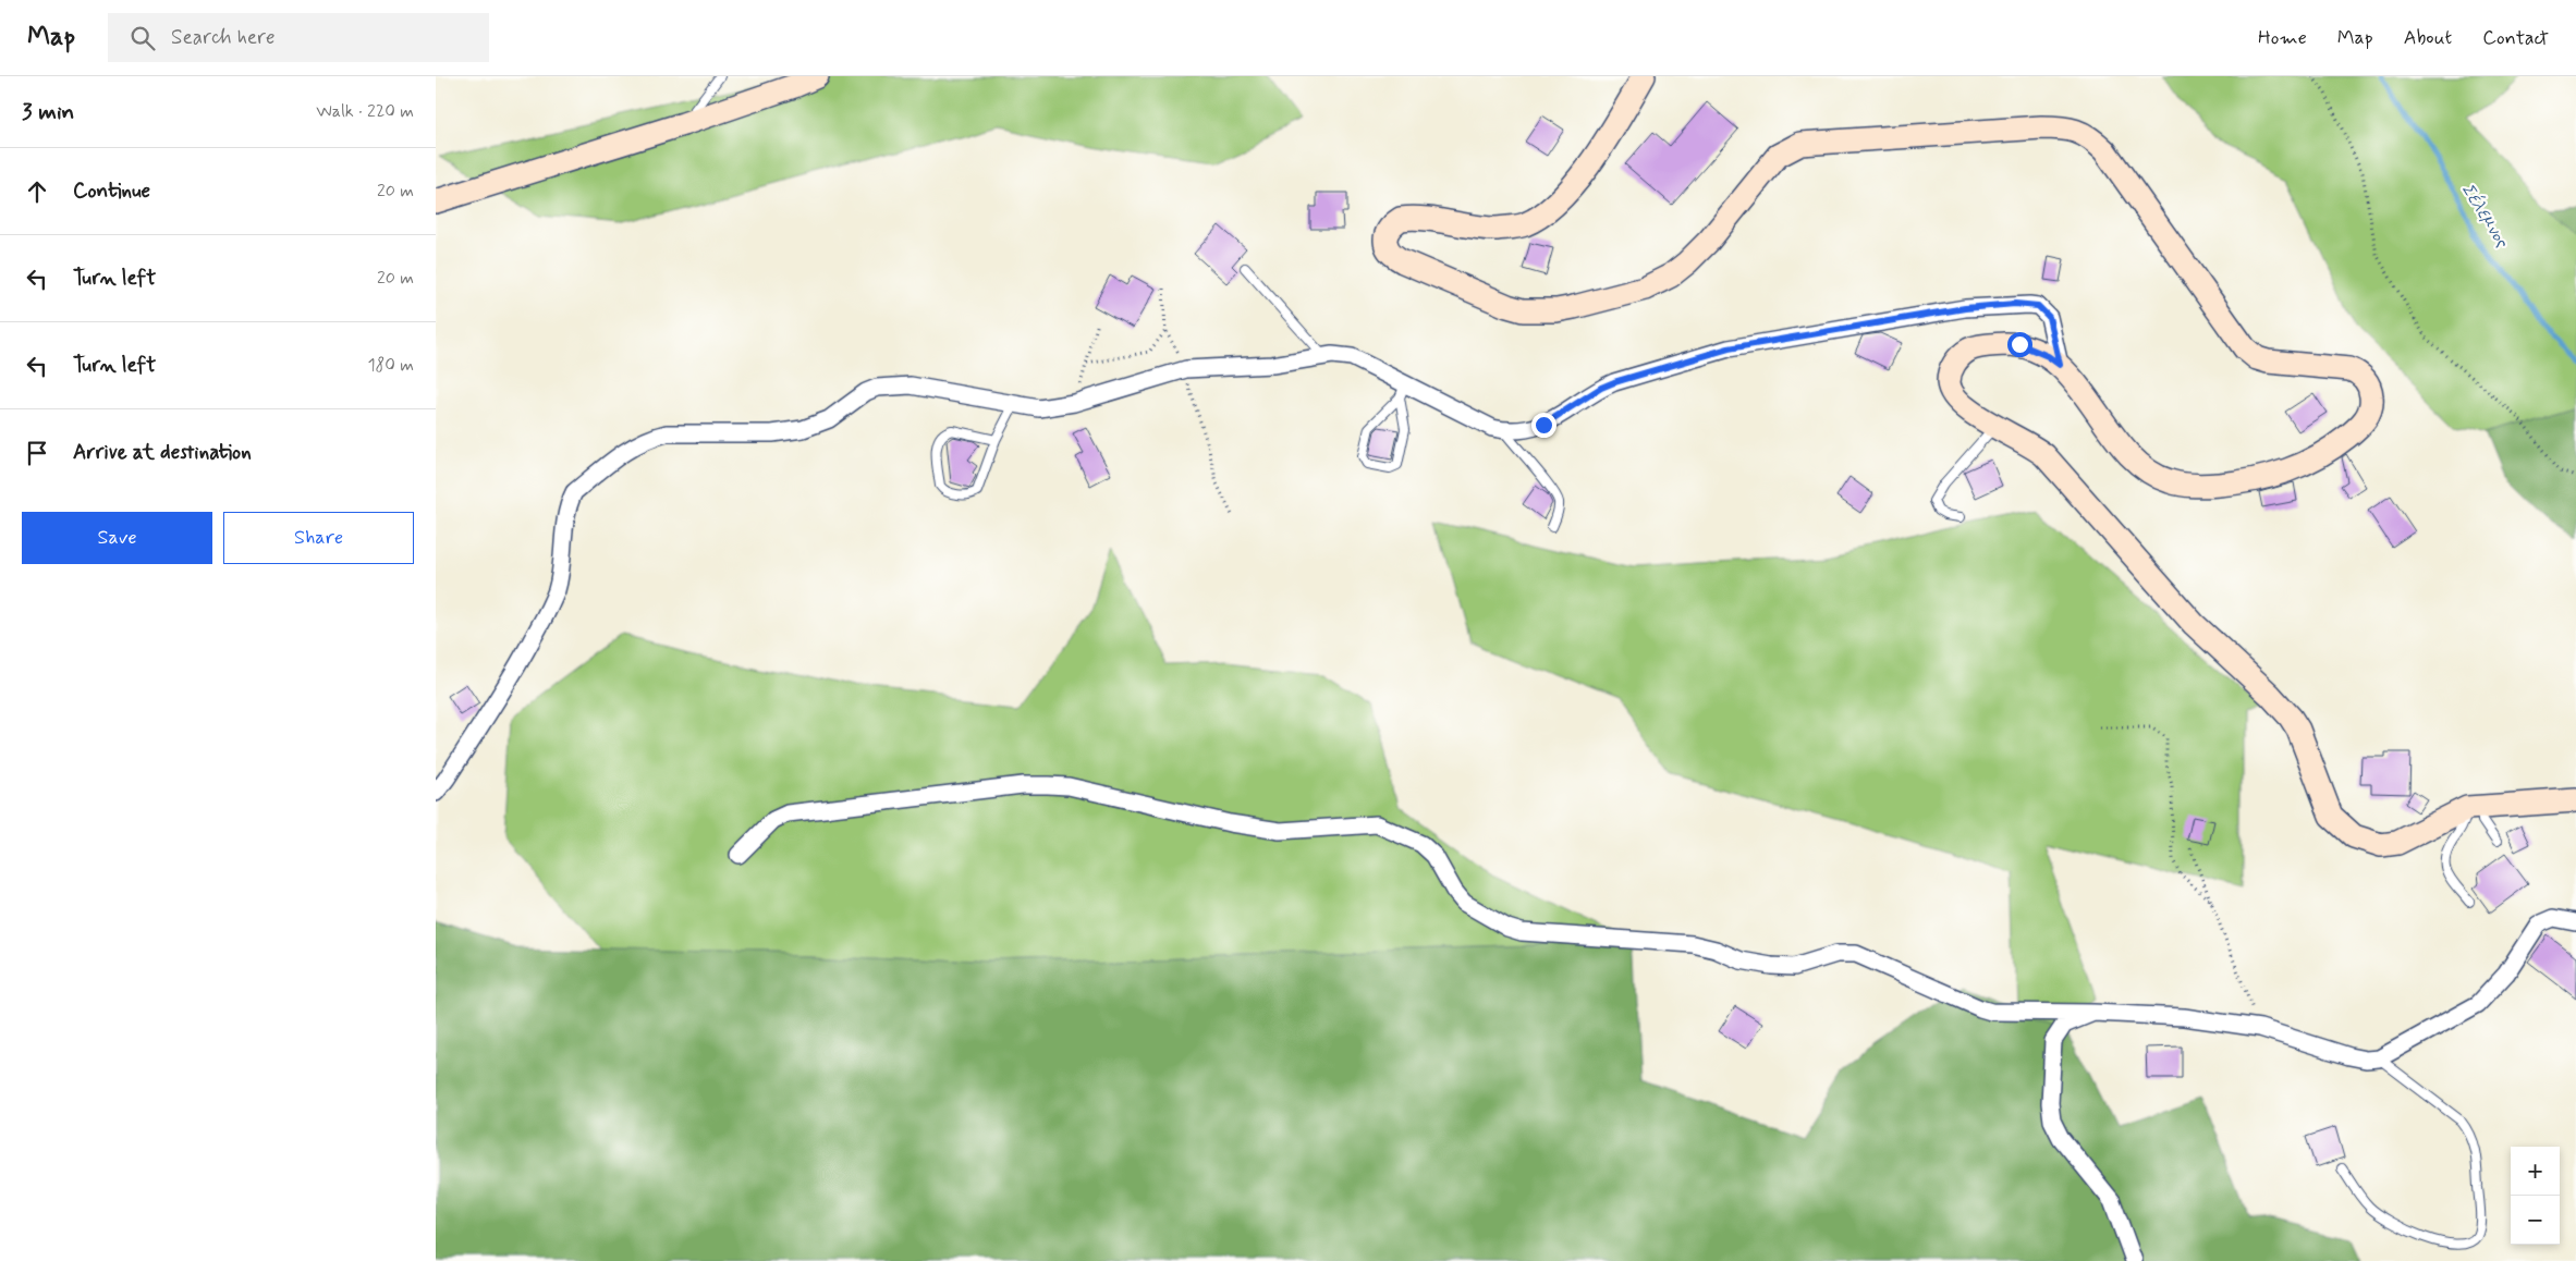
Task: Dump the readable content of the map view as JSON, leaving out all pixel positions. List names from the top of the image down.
{
  "water": ["Σέλεμνος"],
  "page": {
    "header": "Map",
    "search": "Search here",
    "nav": [
      "Home",
      "Map",
      "About",
      "Contact"
    ],
    "heading": ["3 min", "Walk · 220 m"],
    "list": [
      ["Continue", "20 m"],
      ["Turn left", "20 m"],
      ["Turn left", "180 m"],
      "Arrive at destination"
    ],
    "buttons": ["Save", "Share"],
    "map_buttons": ["+", "−"]
  }
}
